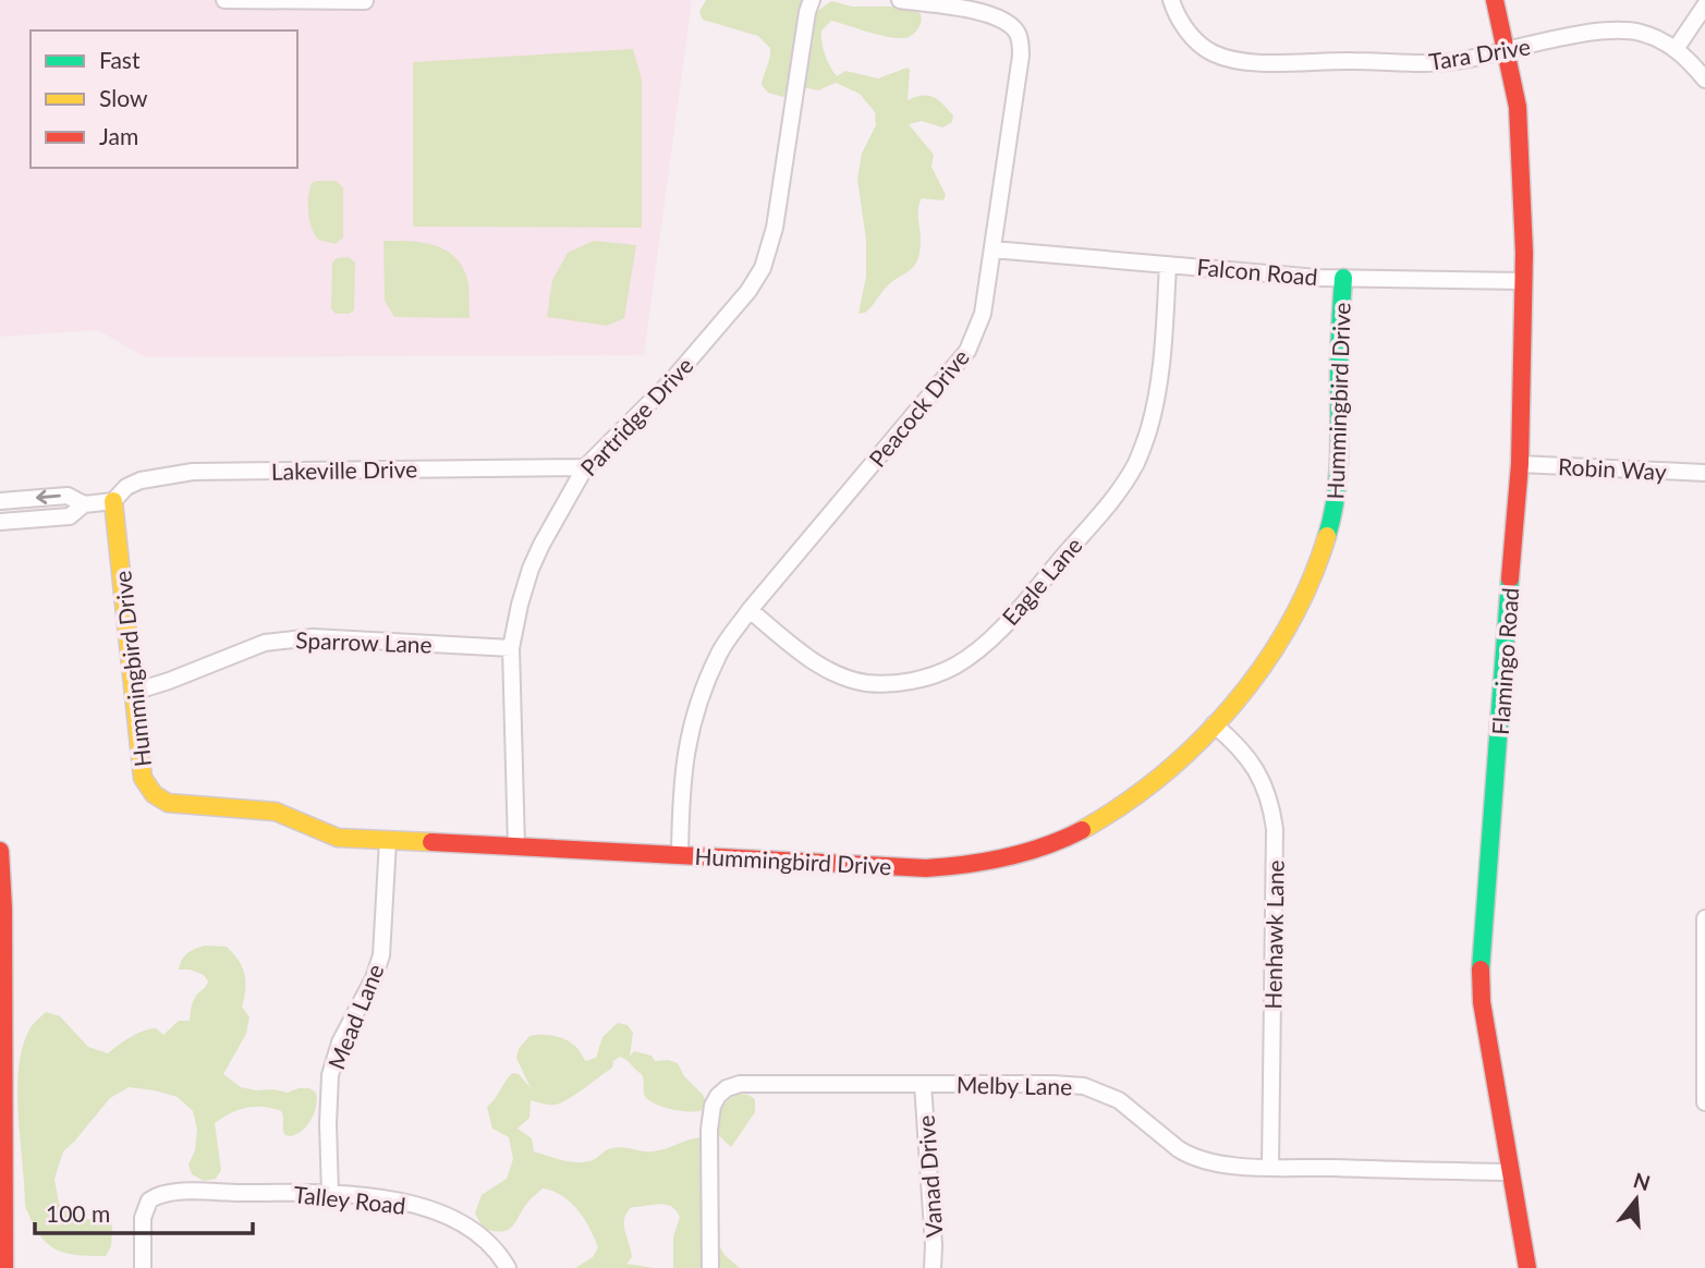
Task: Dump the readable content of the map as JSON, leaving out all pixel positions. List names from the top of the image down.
{
  "streets": {
    "street": [
      "Tara Drive",
      "Falcon Road",
      "Hummingbird Drive",
      "Peacock Drive",
      "Partridge Drive",
      "Robin Way",
      "Lakeville Drive",
      "Eagle Lane",
      "Sparrow Lane",
      "Flamingo Road",
      "Henhawk Lane",
      "Mead Lane",
      "Melby Lane",
      "Vanad Drive",
      "Talley Road"
    ]
  },
  "crossings": [
    ["Tara Drive", "Flamingo Road"],
    ["Falcon Road", "Hummingbird Drive"],
    ["Falcon Road", "Peacock Drive"],
    ["Falcon Road", "Eagle Lane"],
    ["Falcon Road", "Flamingo Road"],
    ["Hummingbird Drive", "Peacock Drive"],
    ["Hummingbird Drive", "Partridge Drive"],
    ["Hummingbird Drive", "Lakeville Drive"],
    ["Hummingbird Drive", "Sparrow Lane"],
    ["Hummingbird Drive", "Henhawk Lane"],
    ["Hummingbird Drive", "Mead Lane"],
    ["Peacock Drive", "Eagle Lane"],
    ["Partridge Drive", "Lakeville Drive"],
    ["Partridge Drive", "Sparrow Lane"],
    ["Robin Way", "Flamingo Road"],
    ["Flamingo Road", "Melby Lane"],
    ["Henhawk Lane", "Melby Lane"],
    ["Mead Lane", "Talley Road"],
    ["Melby Lane", "Vanad Drive"]
  ],
  "legend": ["Fast", "Slow", "Jam"],
  "scale_bar": "100 m",
  "north": "top"
}
